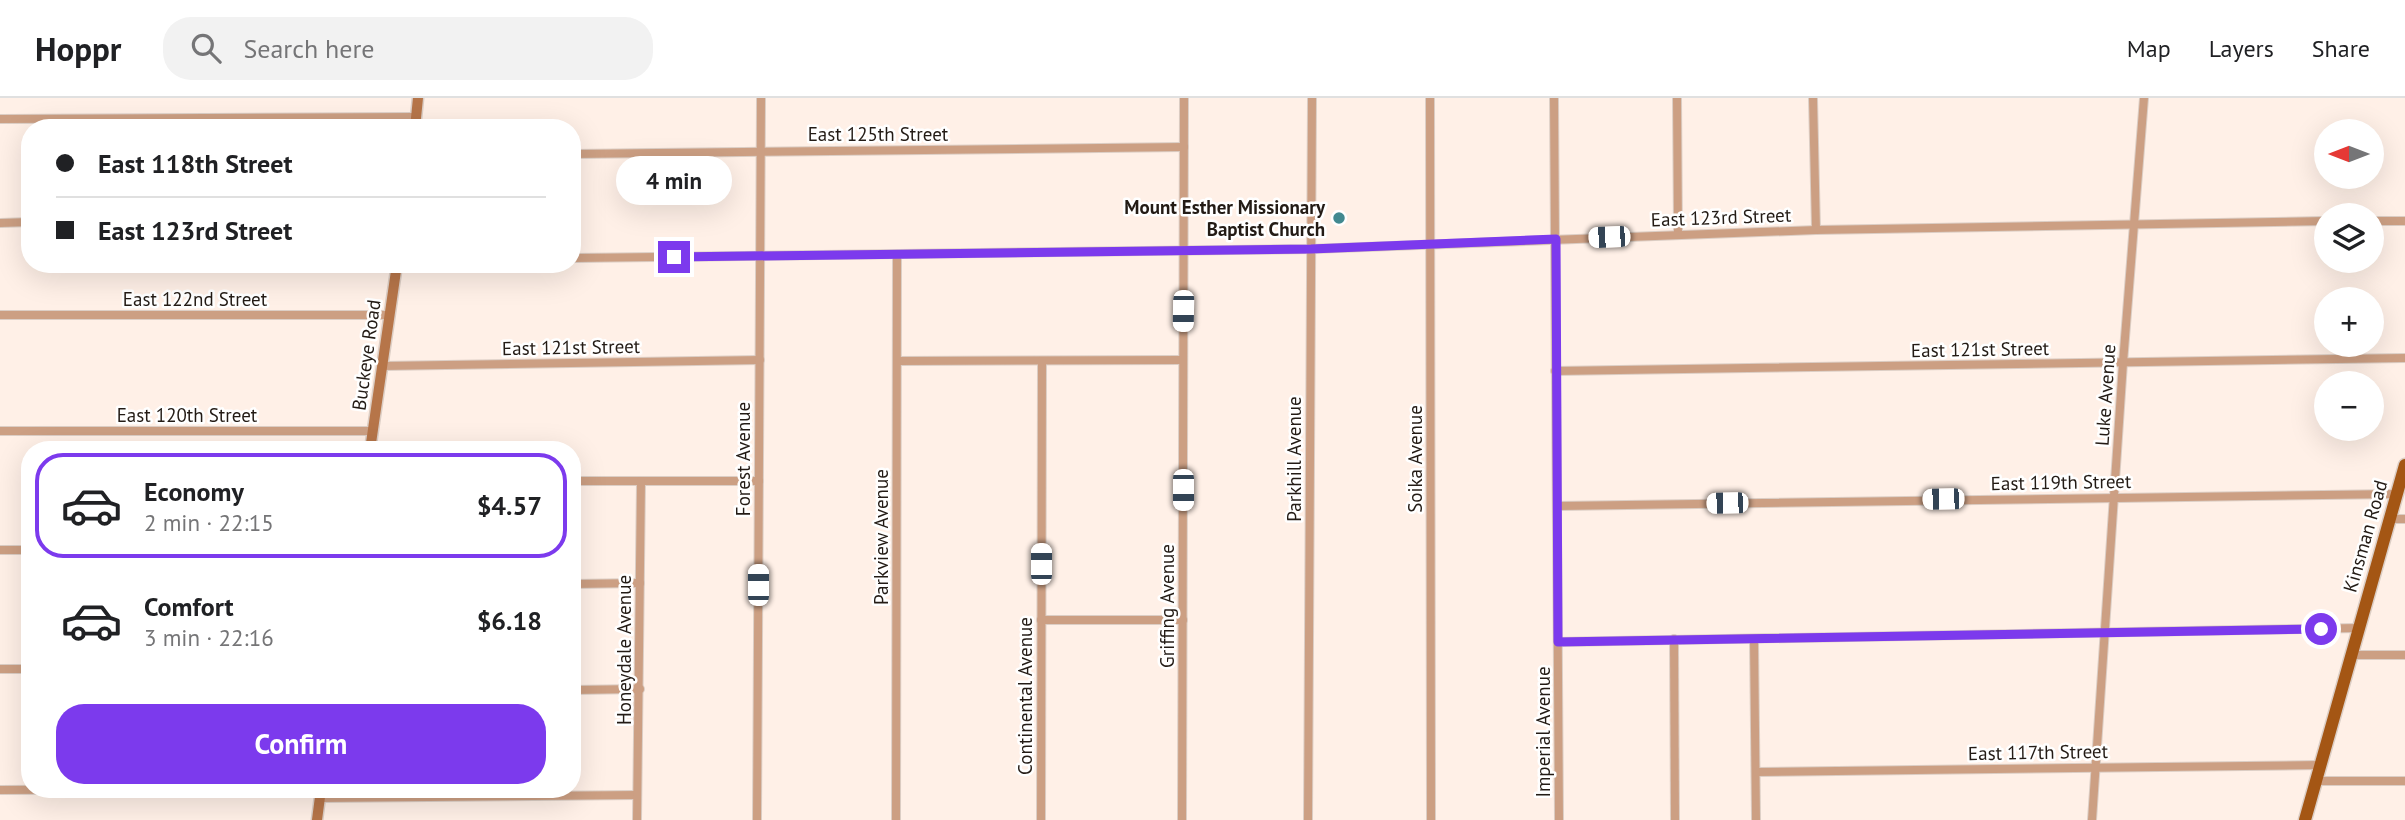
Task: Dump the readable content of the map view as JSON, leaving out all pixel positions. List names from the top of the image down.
{
  "streets": {
    "main road": ["Kinsman Road"],
    "street": [
      "East 125th Street",
      "East 123rd Street",
      "East 122nd Street",
      "East 121st Street",
      "Buckeye Road",
      "Luke Avenue",
      "East 120th Street",
      "Forest Avenue",
      "Parkhill Avenue",
      "Soika Avenue",
      "East 119th Street",
      "Parkview Avenue",
      "Griffing Avenue",
      "Honeydale Avenue",
      "Continental Avenue",
      "Imperial Avenue",
      "East 117th Street"
    ]
  },
  "crossings": [
    ["East 125th Street", "Forest Avenue"],
    ["East 125th Street", "Griffing Avenue"],
    ["East 123rd Street", "Luke Avenue"],
    ["East 123rd Street", "Forest Avenue"],
    ["East 123rd Street", "Parkhill Avenue"],
    ["East 123rd Street", "Soika Avenue"],
    ["East 123rd Street", "Parkview Avenue"],
    ["East 123rd Street", "Griffing Avenue"],
    ["East 123rd Street", "Imperial Avenue"],
    ["East 122nd Street", "Buckeye Road"],
    ["East 121st Street", "Buckeye Road"],
    ["East 121st Street", "Luke Avenue"],
    ["East 121st Street", "Forest Avenue"],
    ["East 121st Street", "Imperial Avenue"],
    ["Buckeye Road", "East 120th Street"],
    ["Luke Avenue", "East 119th Street"],
    ["Luke Avenue", "East 117th Street"],
    ["East 119th Street", "Kinsman Road"],
    ["East 119th Street", "Imperial Avenue"],
    ["Kinsman Road", "East 117th Street"]
  ],
  "places": ["Mount Esther Missionary Baptist Church"],
  "north": "left",
  "page": {
    "header": "Hoppr",
    "search": "Search here",
    "nav": ["Map", "Layers", "Share"],
    "map_buttons": ["+", "−"],
    "banner": ["East 118th Street", "East 123rd Street"],
    "bubble": "4 min",
    "list": [
      {
        "name": "Economy",
        "note": "2 min · 22:15",
        "value": "$4.57"
      },
      {
        "name": "Comfort",
        "note": "3 min · 22:16",
        "value": "$6.18"
      }
    ],
    "buttons": "Confirm"
  }
}
